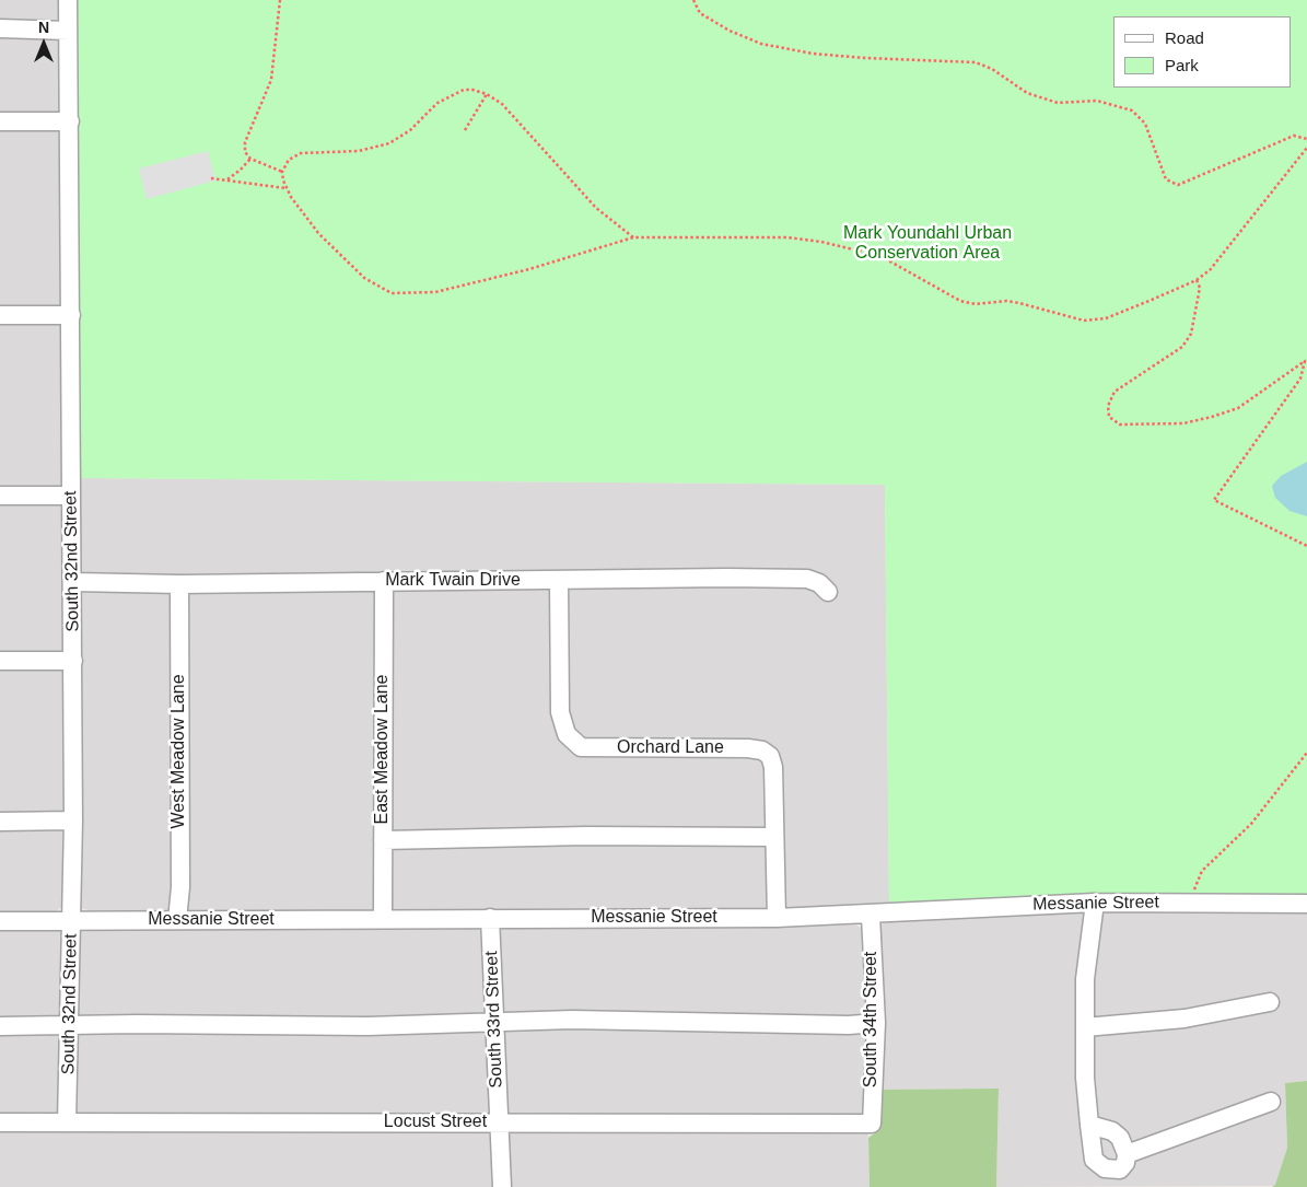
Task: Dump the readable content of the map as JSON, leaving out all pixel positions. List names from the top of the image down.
{
  "streets": {
    "street": [
      "South 32nd Street",
      "Mark Twain Drive",
      "Orchard Lane",
      "East Meadow Lane",
      "West Meadow Lane",
      "Messanie Street",
      "South 33rd Street",
      "South 34th Street",
      "Locust Street"
    ]
  },
  "crossings": [
    ["South 32nd Street", "Mark Twain Drive"],
    ["South 32nd Street", "Messanie Street"],
    ["South 32nd Street", "Locust Street"],
    ["Mark Twain Drive", "Orchard Lane"],
    ["Mark Twain Drive", "East Meadow Lane"],
    ["Mark Twain Drive", "West Meadow Lane"],
    ["Orchard Lane", "Messanie Street"],
    ["East Meadow Lane", "Messanie Street"],
    ["West Meadow Lane", "Messanie Street"],
    ["Messanie Street", "South 33rd Street"],
    ["Messanie Street", "South 34th Street"],
    ["South 33rd Street", "Locust Street"],
    ["South 34th Street", "Locust Street"]
  ],
  "parks": ["Mark Youndahl Urban Conservation Area"],
  "legend": ["Road", "Park"],
  "north": "top"
}
